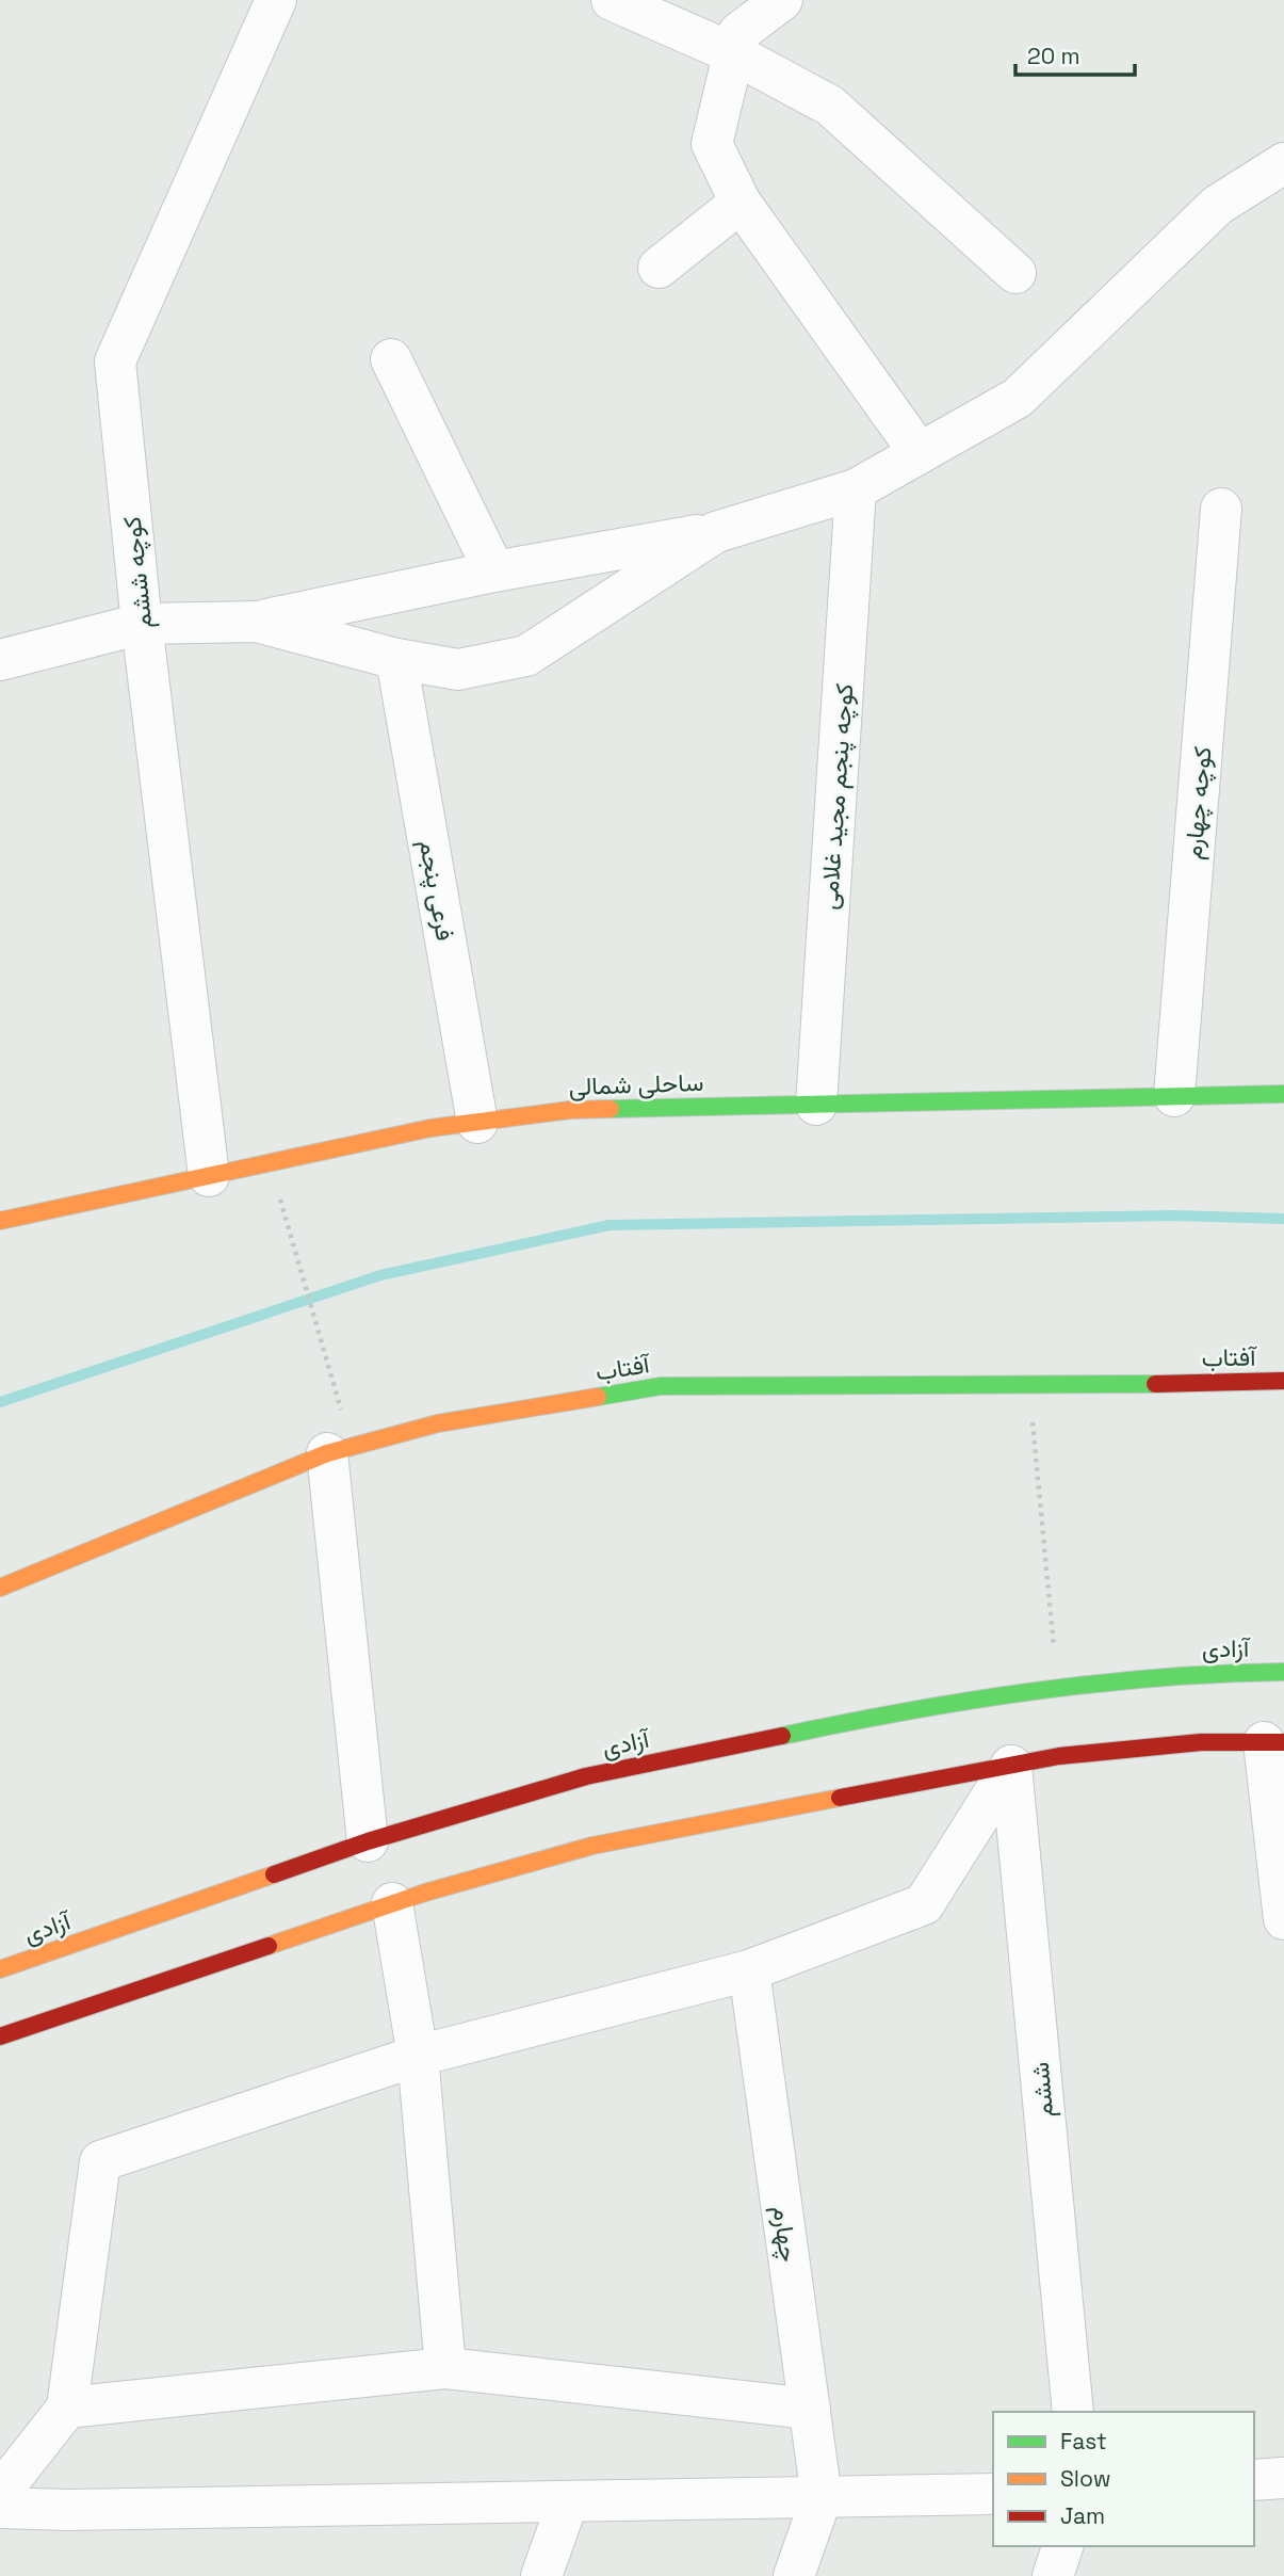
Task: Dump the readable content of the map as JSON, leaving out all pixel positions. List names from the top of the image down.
{
  "streets": {
    "main road": ["ساحلی شمالی", "آفتاب", "آزادی"],
    "street": [
      "کوچه ششم",
      "کوچه پنجم مجید غلامی",
      "کوچه چهارم",
      "فرعی پنجم",
      "ششم",
      "چهارم"
    ]
  },
  "crossings": [
    ["کوچه ششم", "ساحلی شمالی"],
    ["کوچه پنجم مجید غلامی", "ساحلی شمالی"],
    ["کوچه چهارم", "ساحلی شمالی"],
    ["فرعی پنجم", "ساحلی شمالی"]
  ],
  "legend": ["Fast", "Slow", "Jam"],
  "scale_bar": "20 m"
}
